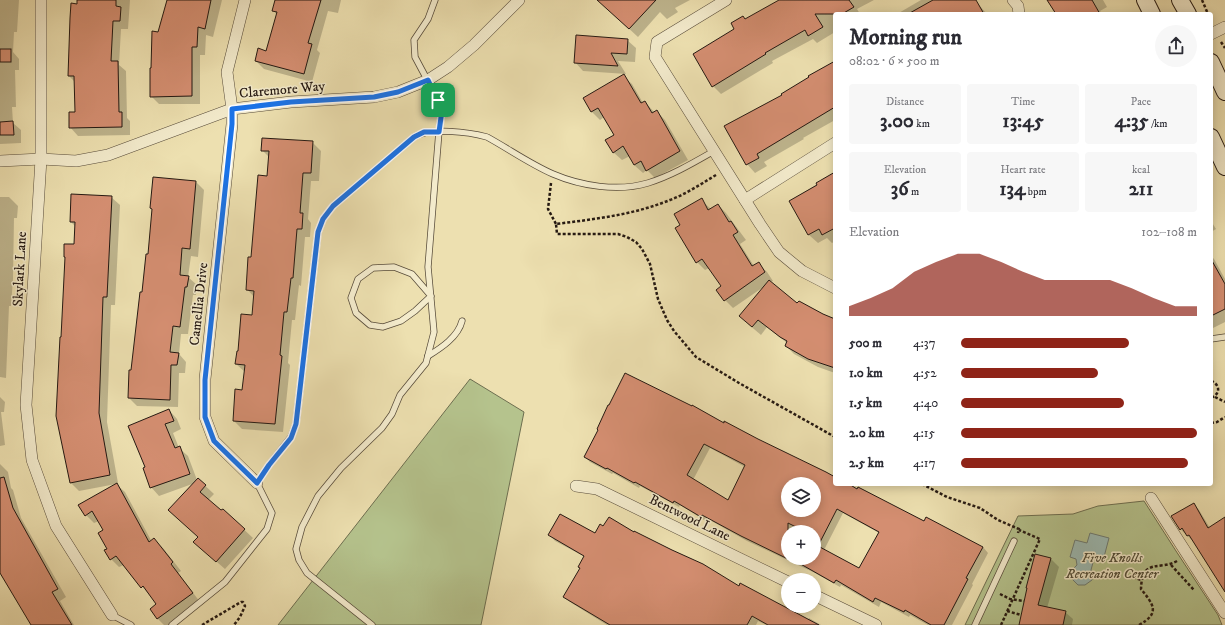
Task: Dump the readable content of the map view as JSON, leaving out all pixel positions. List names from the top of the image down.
{
  "streets": {
    "street": [
      "Claremore Way",
      "Skylark Lane",
      "Camellia Drive",
      "Bentwood Lane"
    ]
  },
  "crossings": [
    ["Claremore Way", "Skylark Lane"],
    ["Claremore Way", "Camellia Drive"]
  ],
  "parks": ["Five Knolls Recreation Center"],
  "page": {
    "heading": ["Morning run", "08:02 · 6 × 500 m"],
    "stats": [
      ["Distance", "3.00 km"],
      ["Time", "13:45"],
      ["Pace", "4:35 /km"],
      ["Elevation", "36 m"],
      ["Heart rate", "134 bpm"],
      ["kcal", "211"]
    ],
    "chart": ["Elevation", "102–108 m"],
    "list": [
      {
        "name": "500 m",
        "note": "4:37"
      },
      {
        "name": "1.0 km",
        "note": "4:52"
      },
      {
        "name": "1.5 km",
        "note": "4:40"
      },
      {
        "name": "2.0 km",
        "note": "4:15"
      },
      {
        "name": "2.5 km",
        "note": "4:17"
      }
    ],
    "map_buttons": ["+", "−"]
  }
}
